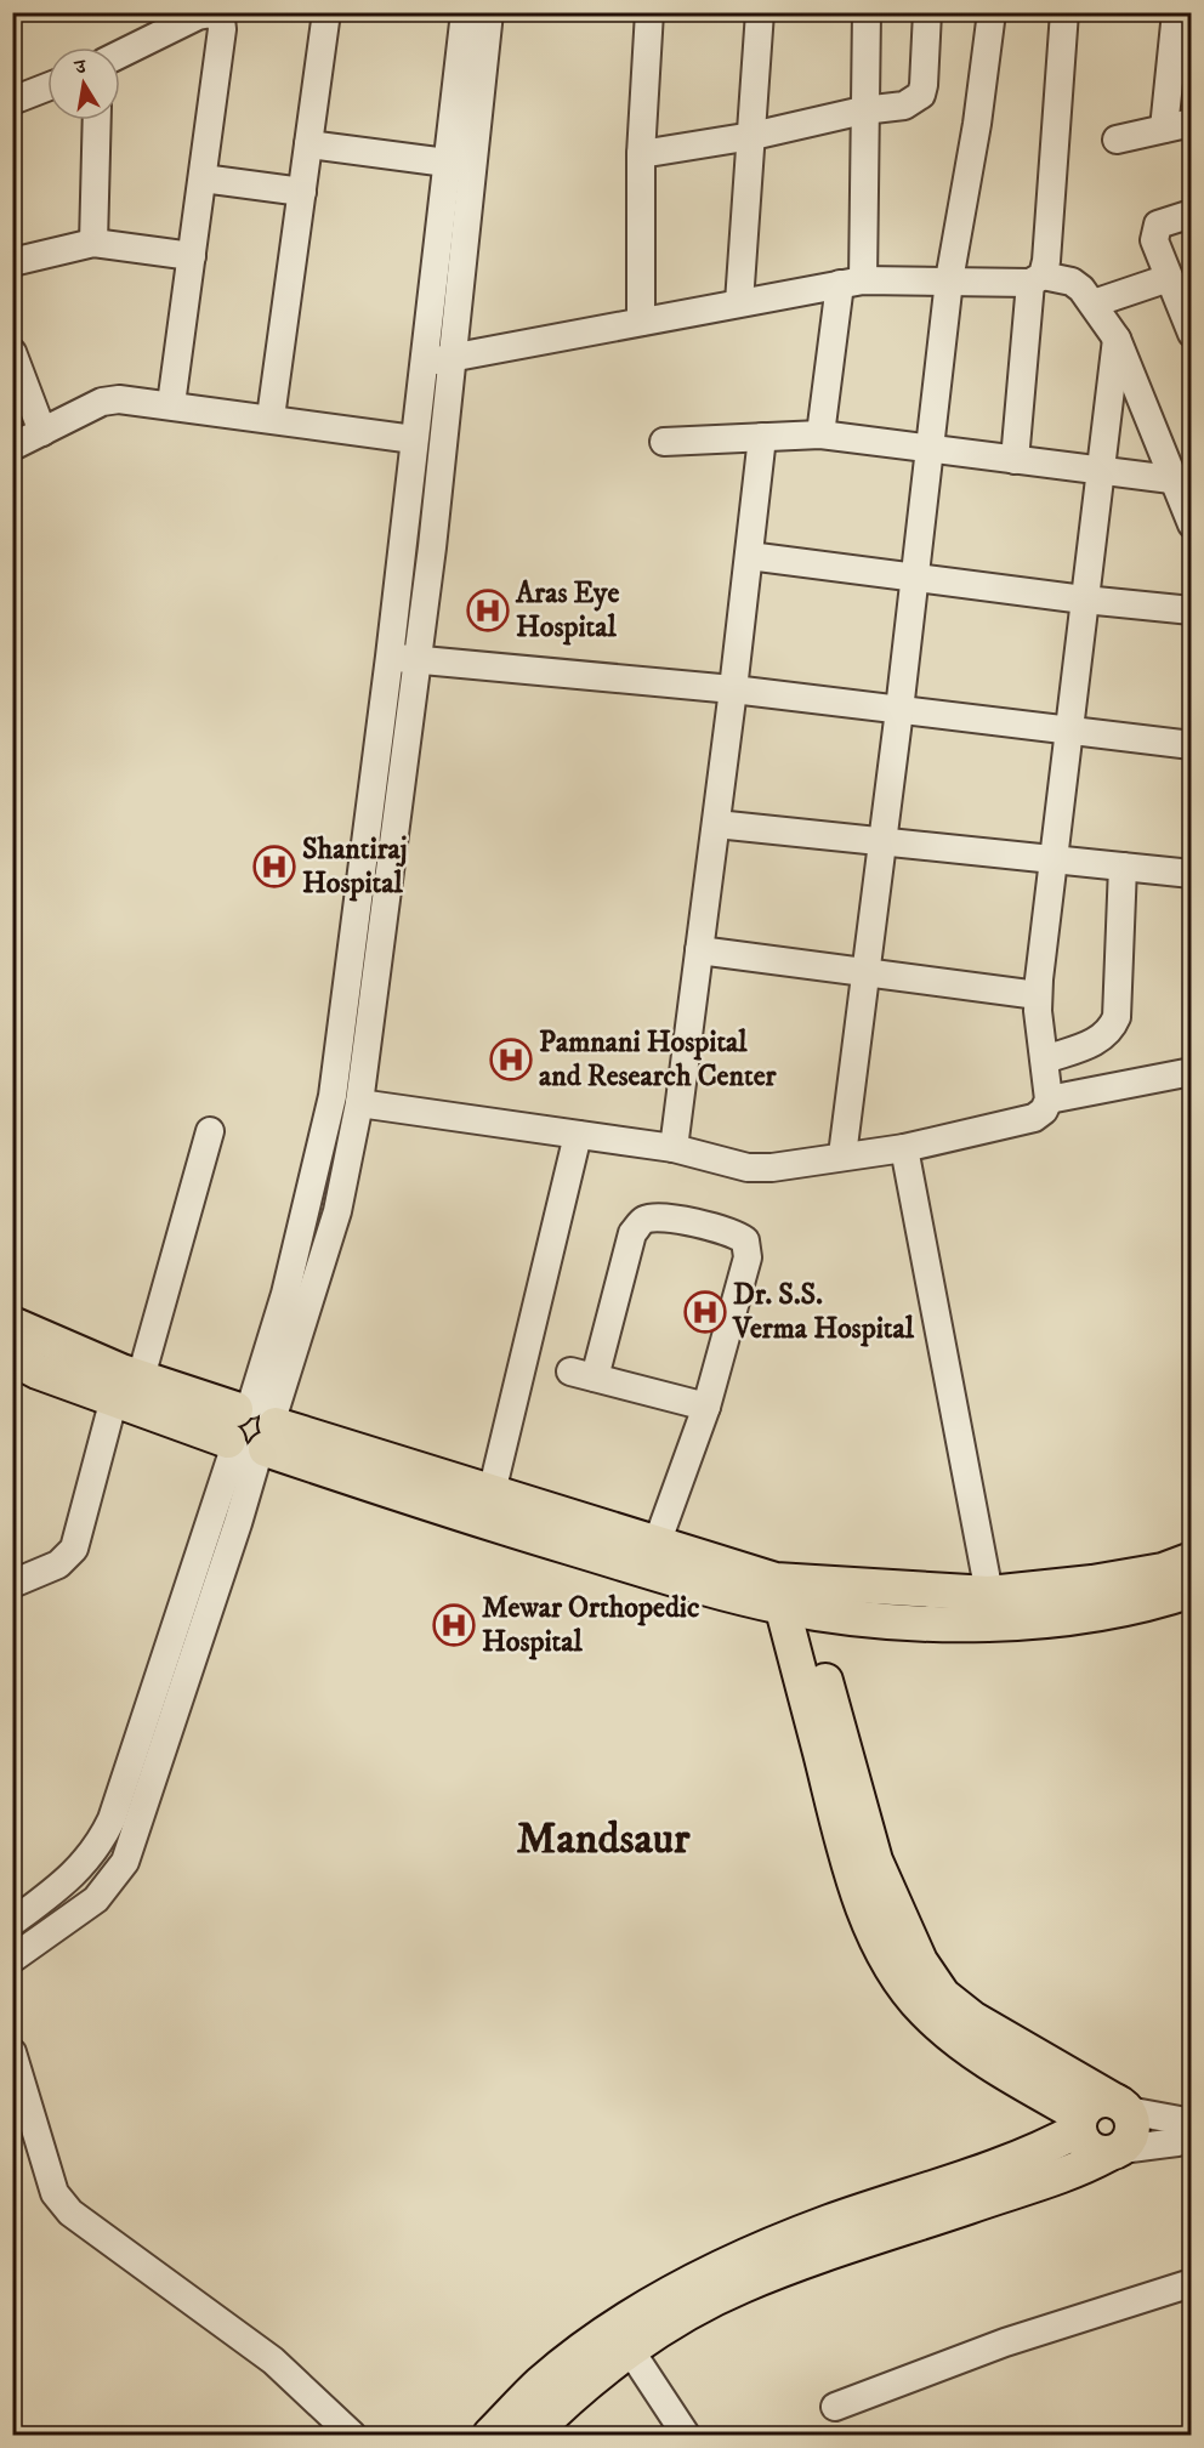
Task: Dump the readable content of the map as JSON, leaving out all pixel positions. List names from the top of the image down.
{
  "districts": ["Mandsaur"],
  "places": {
    "hospital": [
      "Aras Eye Hospital",
      "Shantiraj Hospital",
      "Pamnani Hospital and Research Center",
      "Dr. S.S. Verma Hospital",
      "Mewar Orthopedic Hospital"
    ]
  },
  "north": "top"
}
